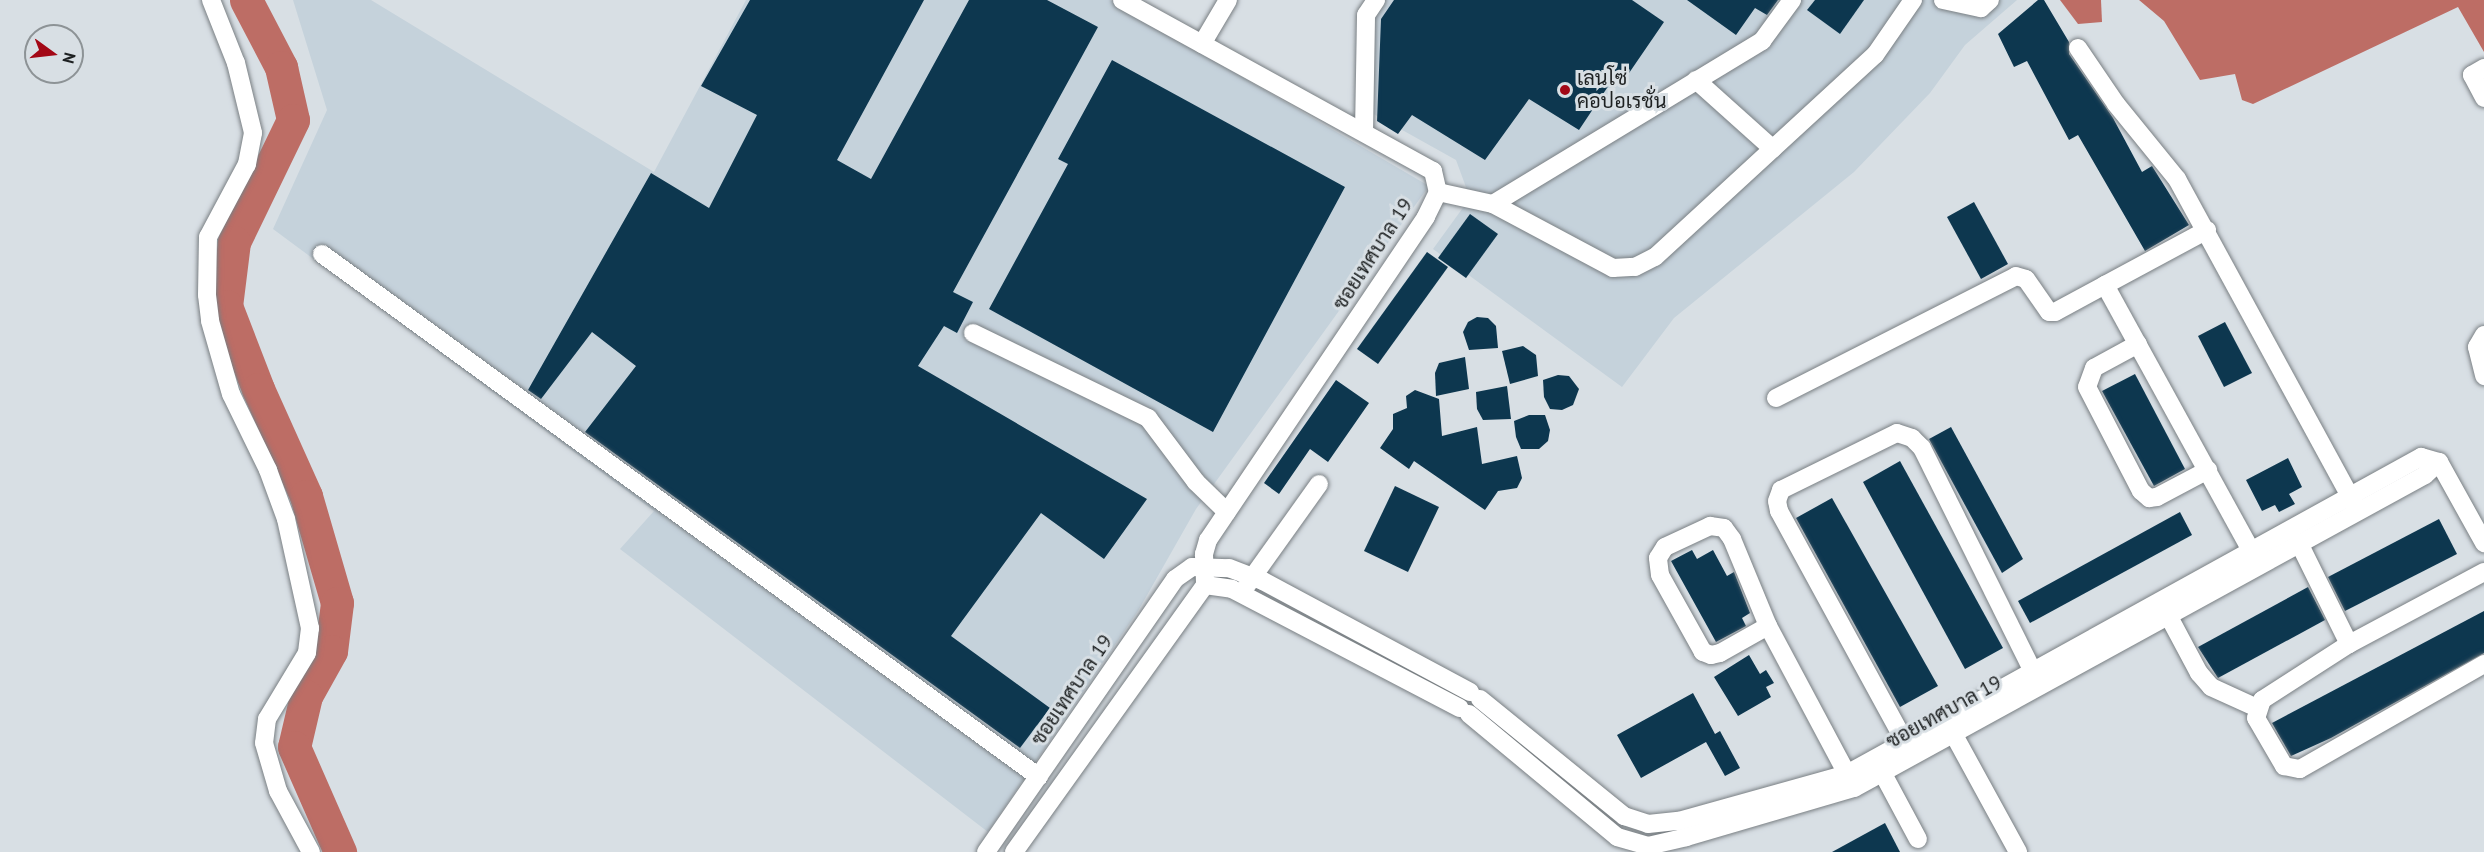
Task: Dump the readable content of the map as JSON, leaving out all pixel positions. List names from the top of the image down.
{
  "streets": {
    "street": ["ซอยเทศบาล 19"]
  },
  "places": ["เลนโซ่ คอปอเรชั่น"],
  "north": "right"
}
